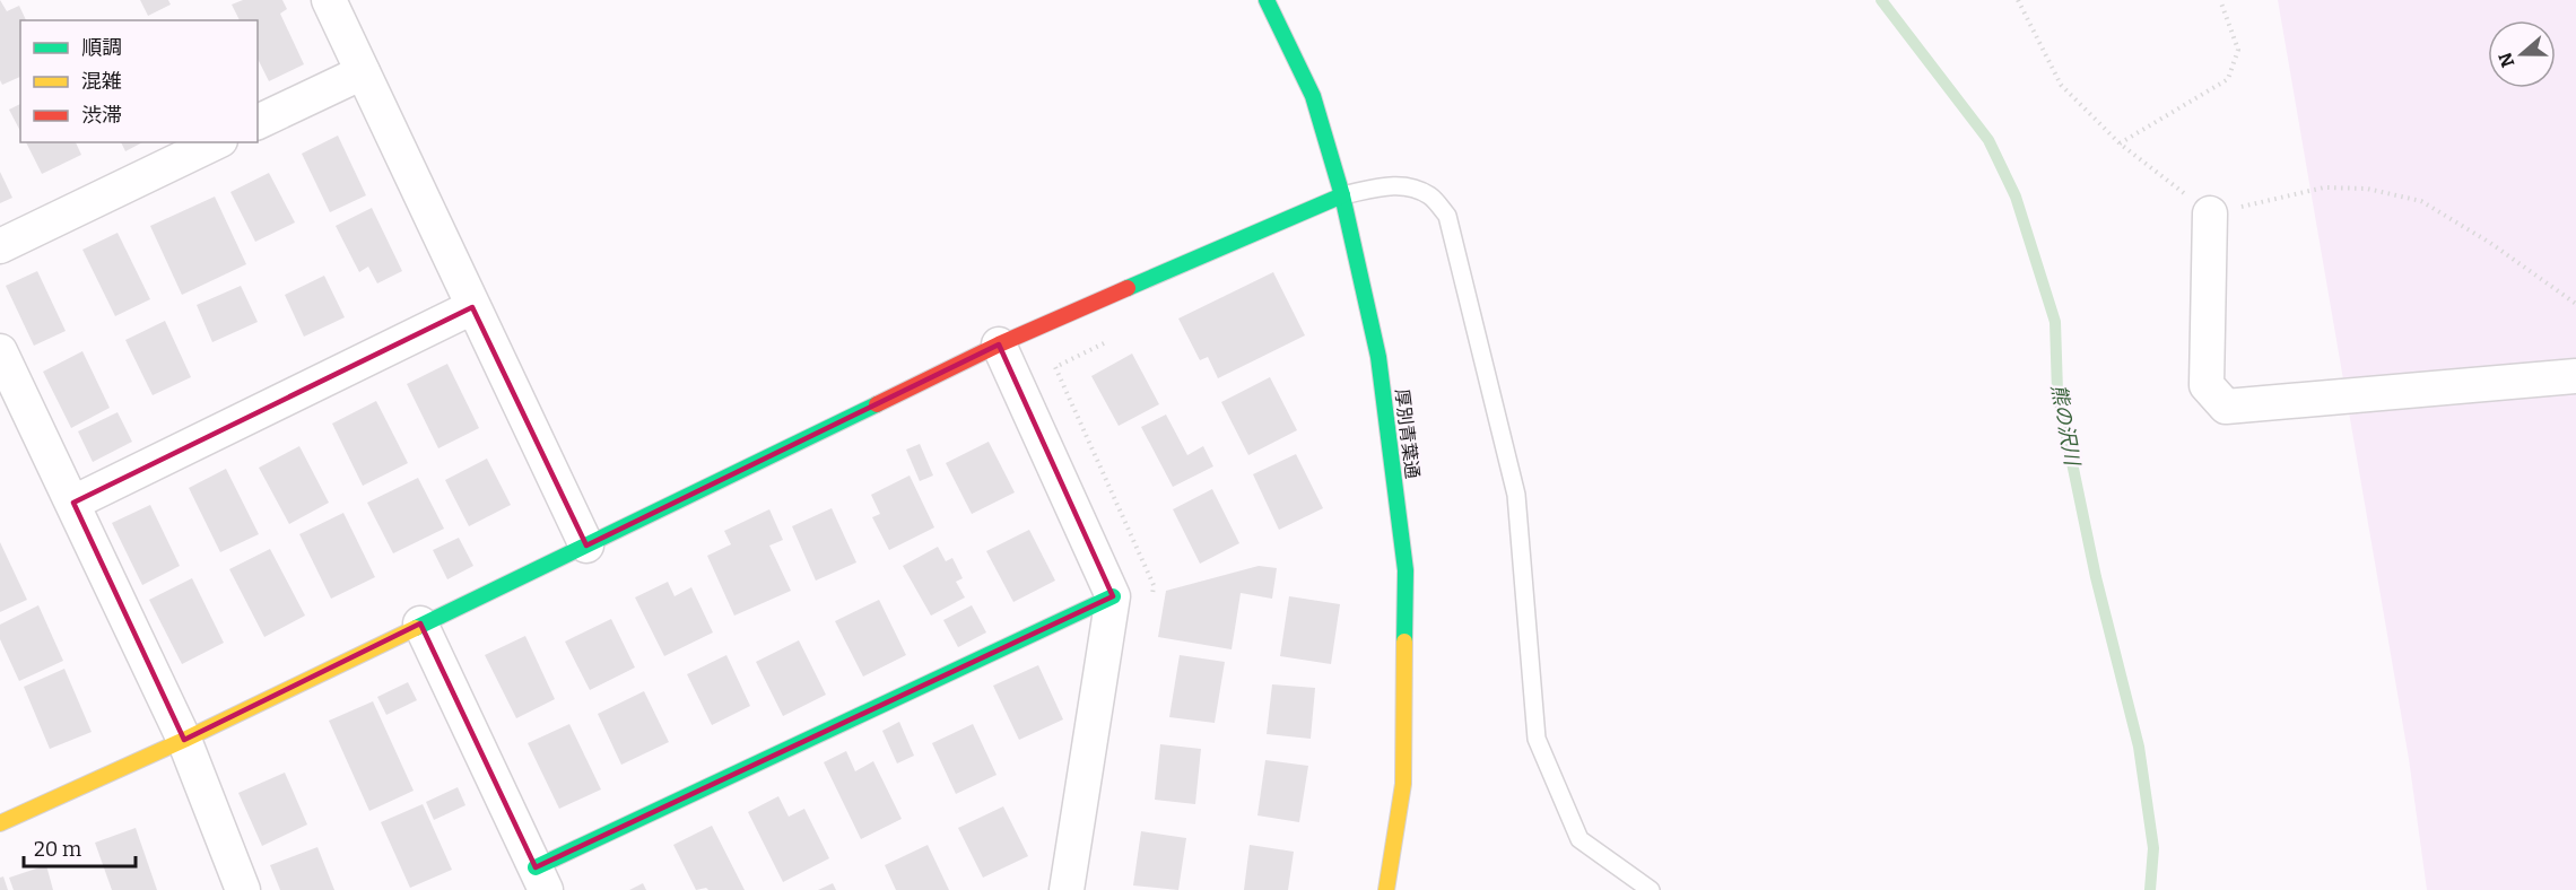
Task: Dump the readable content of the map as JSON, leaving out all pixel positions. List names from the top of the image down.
{
  "streets": {
    "street": ["厚別青葉通"]
  },
  "water": ["熊の沢川"],
  "legend": ["順調", "混雑", "渋滞"],
  "scale_bar": "20 m",
  "north": "left"
}
